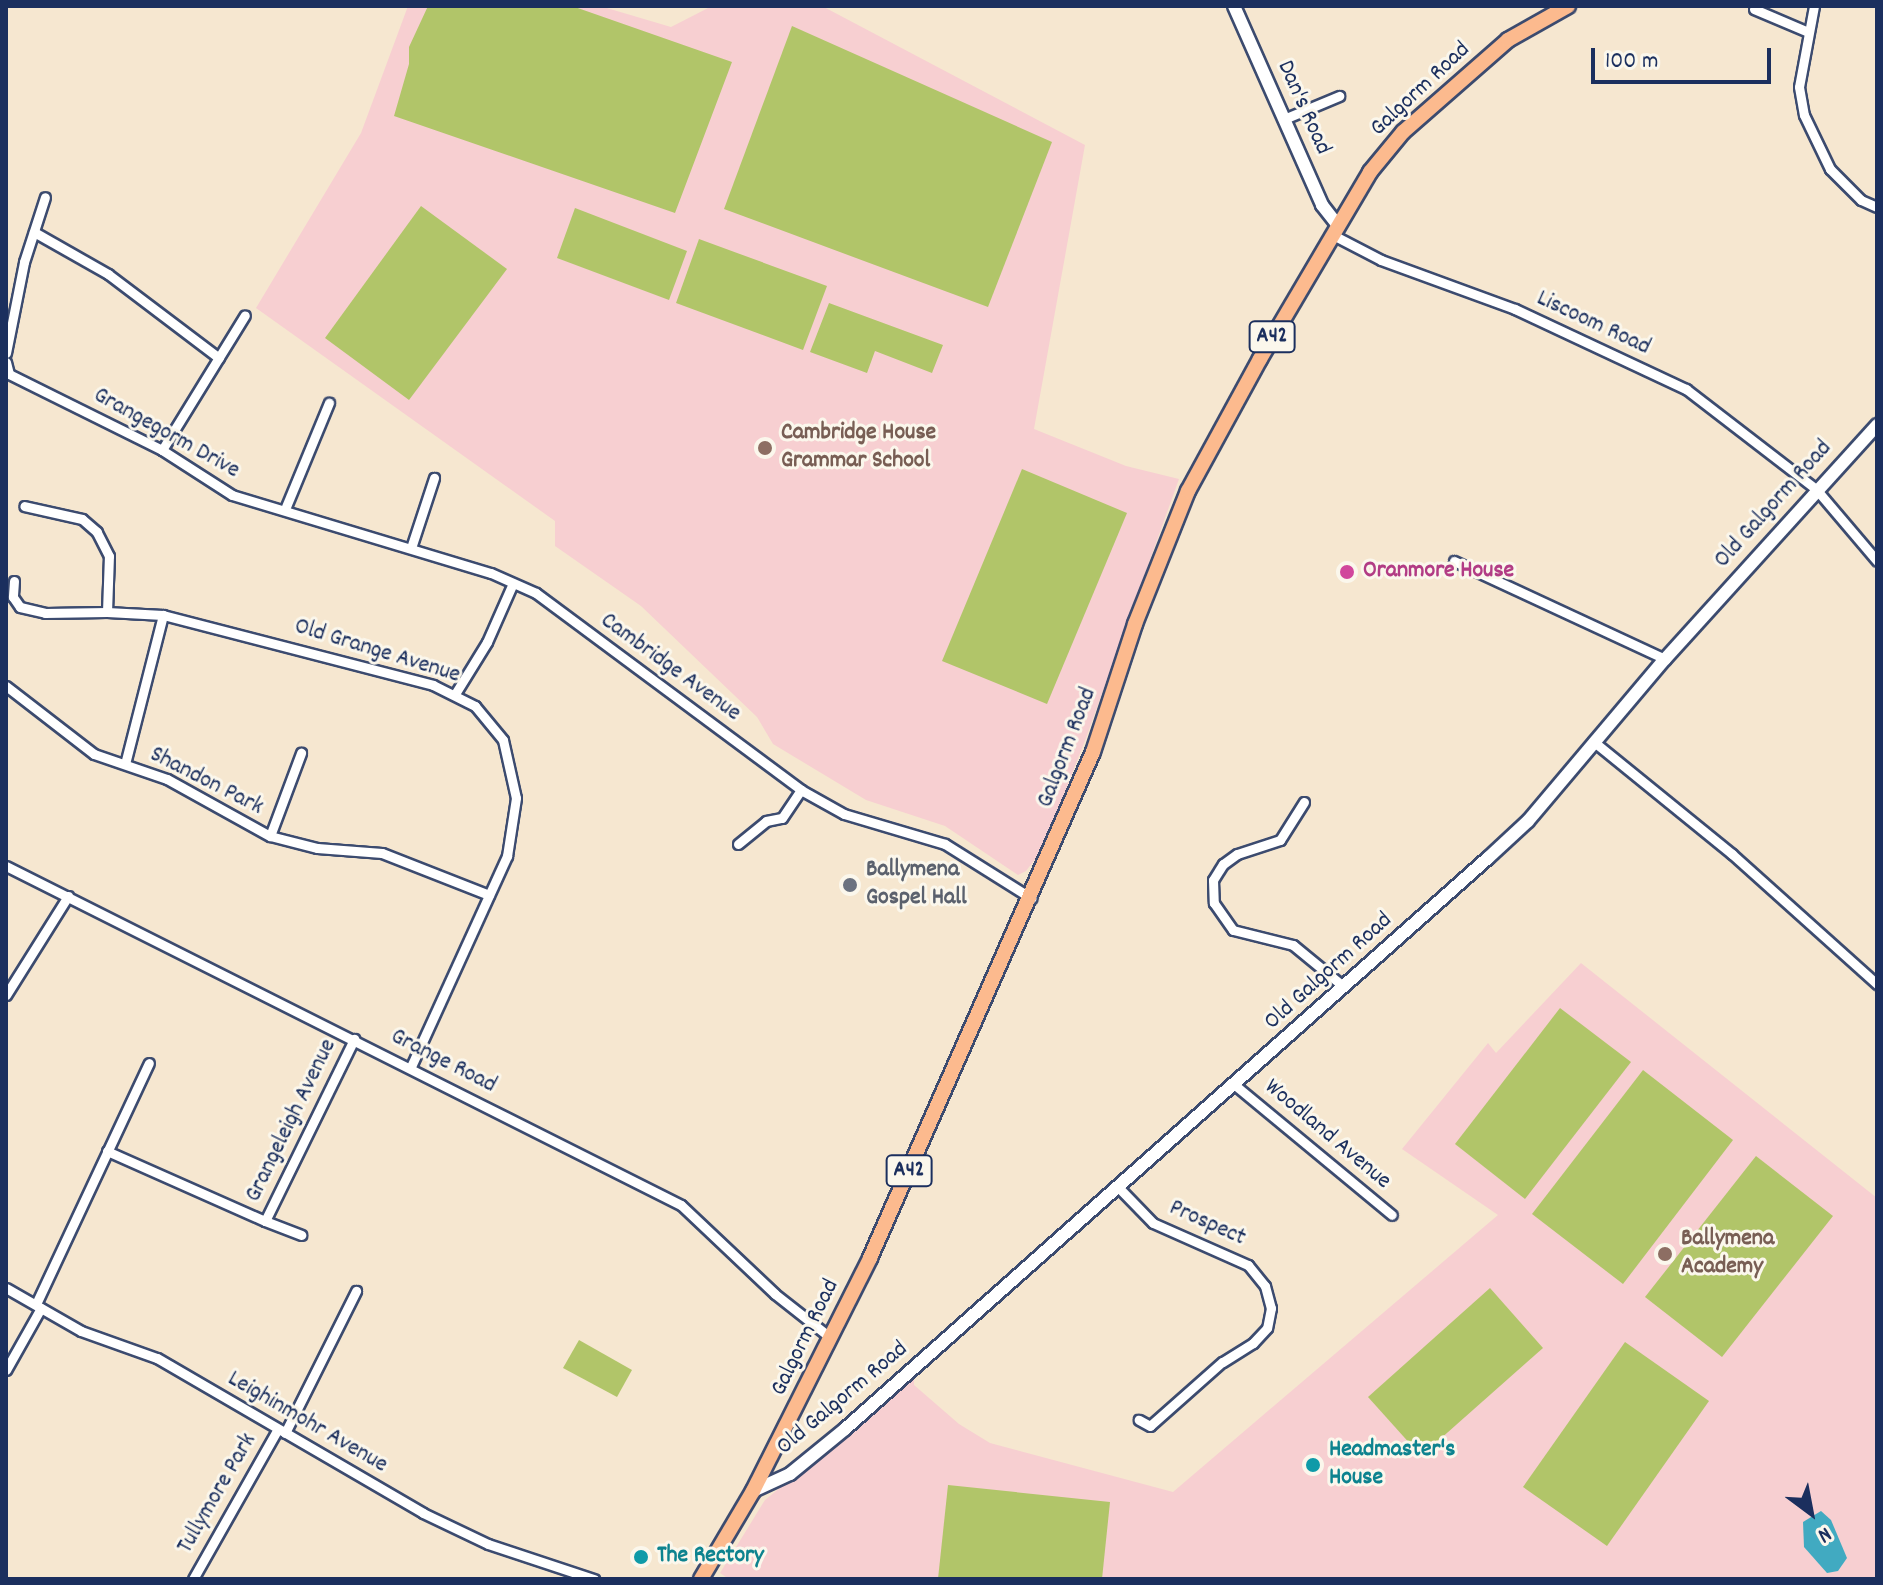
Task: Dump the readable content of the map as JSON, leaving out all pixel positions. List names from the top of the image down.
{
  "streets": {
    "main road": ["Galgorm Road", "A42"],
    "street": [
      "Dan's Road",
      "Liscoom Road",
      "Grangegorm Drive",
      "Old Galgorm Road",
      "Old Grange Avenue",
      "Cambridge Avenue",
      "Shandon Park",
      "Grange Road",
      "Grangeleigh Avenue",
      "Woodland Avenue",
      "Prospect",
      "Leighinmohr Avenue",
      "Tullymore Park"
    ]
  },
  "crossings": [
    ["Galgorm Road", "Dan's Road"],
    ["Galgorm Road", "Liscoom Road"],
    ["Galgorm Road", "Old Galgorm Road"],
    ["Galgorm Road", "Cambridge Avenue"],
    ["Galgorm Road", "Grange Road"],
    ["Dan's Road", "Liscoom Road"],
    ["Liscoom Road", "Old Galgorm Road"],
    ["Grangegorm Drive", "Cambridge Avenue"],
    ["Old Galgorm Road", "Woodland Avenue"],
    ["Old Galgorm Road", "Prospect"],
    ["Old Grange Avenue", "Shandon Park"],
    ["Old Grange Avenue", "Grange Road"],
    ["Grange Road", "Grangeleigh Avenue"],
    ["Leighinmohr Avenue", "Tullymore Park"]
  ],
  "places": [
    "Cambridge House Grammar School",
    "Oranmore House",
    "Ballymena Gospel Hall",
    "Ballymena Academy",
    "Headmaster's House",
    "The Rectory"
  ],
  "scale_bar": "100 m",
  "north": "bottom right"
}
